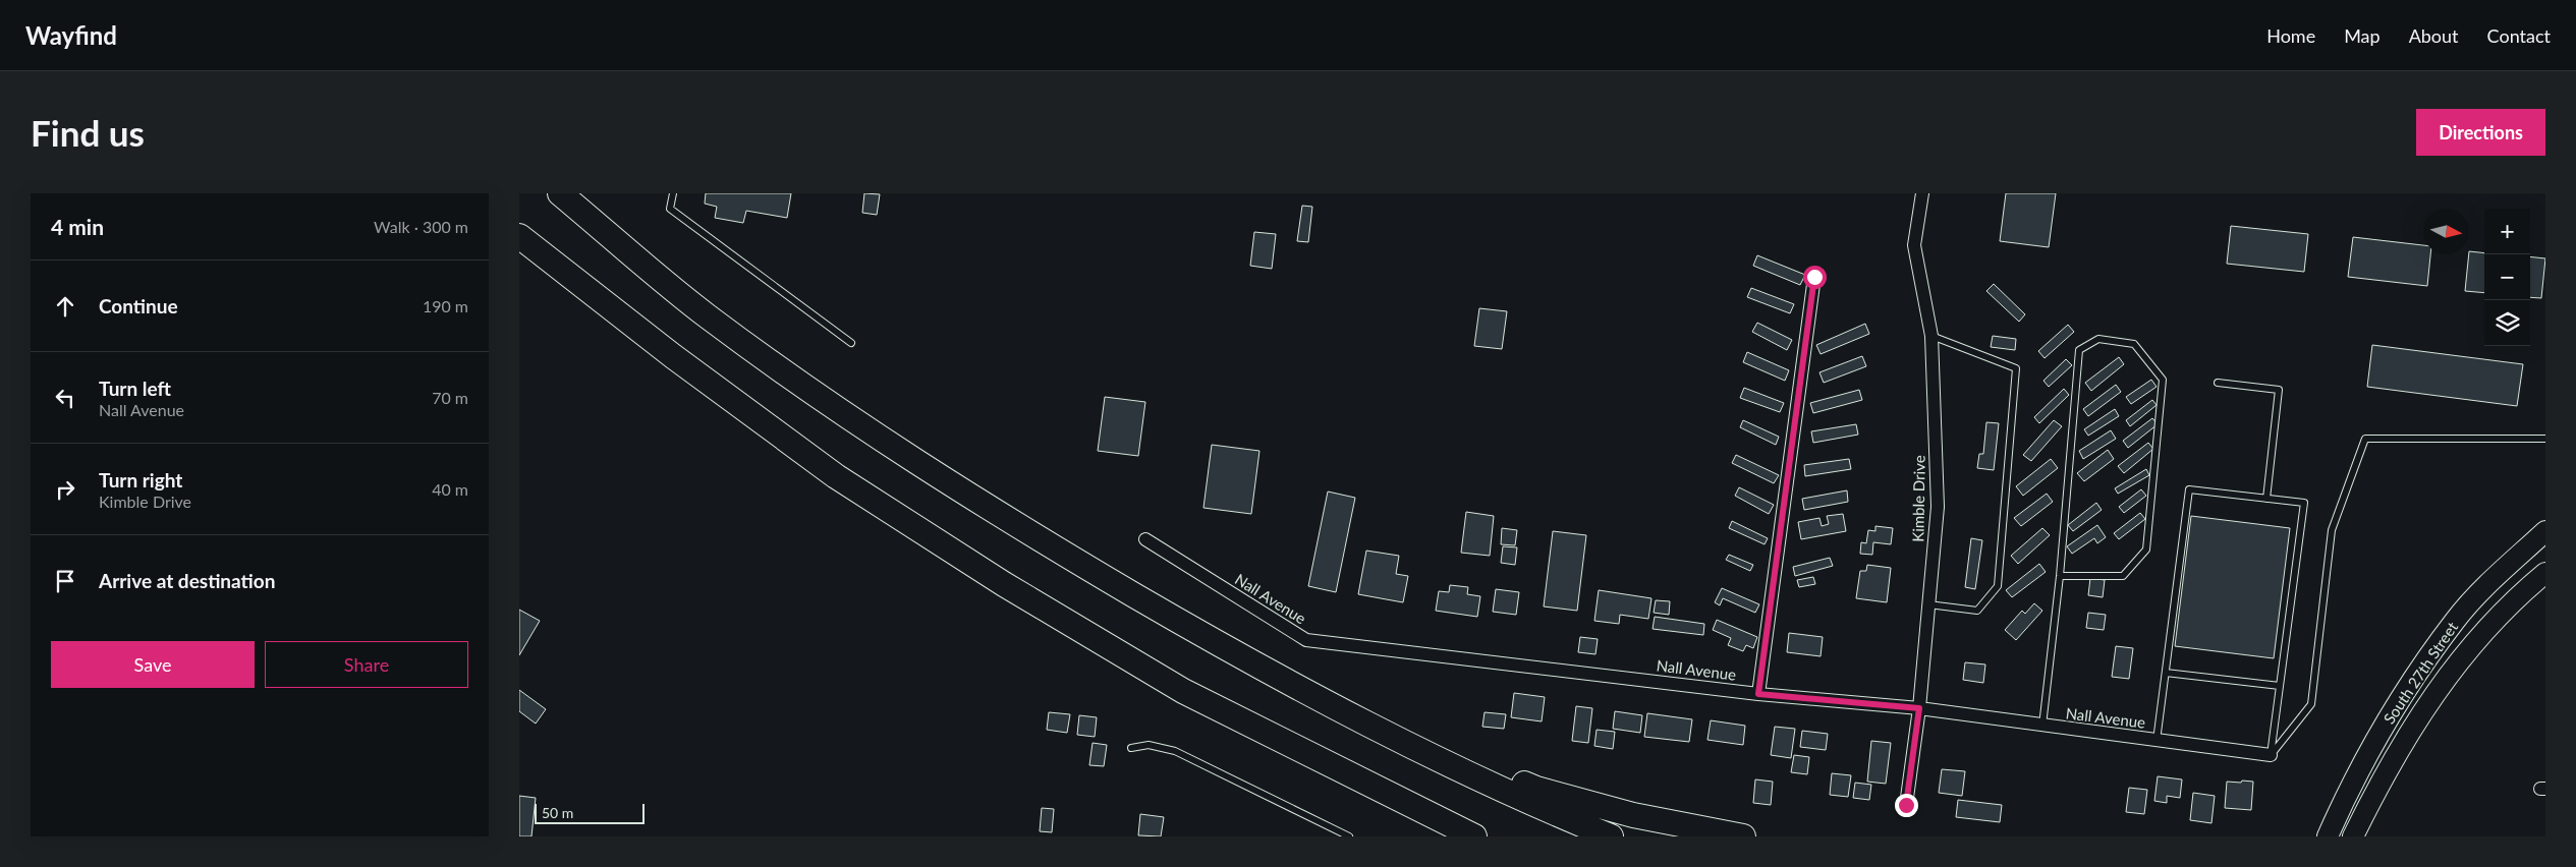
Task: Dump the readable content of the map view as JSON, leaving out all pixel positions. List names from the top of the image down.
{
  "streets": {
    "main road": ["South 27th Street"],
    "street": ["Kimble Drive", "Nall Avenue"]
  },
  "crossings": [
    ["Kimble Drive", "Nall Avenue"]
  ],
  "scale_bar": "50 m",
  "north": "right",
  "page": {
    "header": "Wayfind",
    "nav": [
      "Home",
      "Map",
      "About",
      "Contact"
    ],
    "buttons": [
      "Directions",
      ["Save", "Share"]
    ],
    "title": "Find us",
    "heading": ["4 min", "Walk · 300 m"],
    "map_buttons": ["+", "−"],
    "list": [
      ["Continue", "190 m"],
      ["Turn left", "Nall Avenue", "70 m"],
      ["Turn right", "Kimble Drive", "40 m"],
      "Arrive at destination"
    ],
    "scale": "50 m"
  }
}
